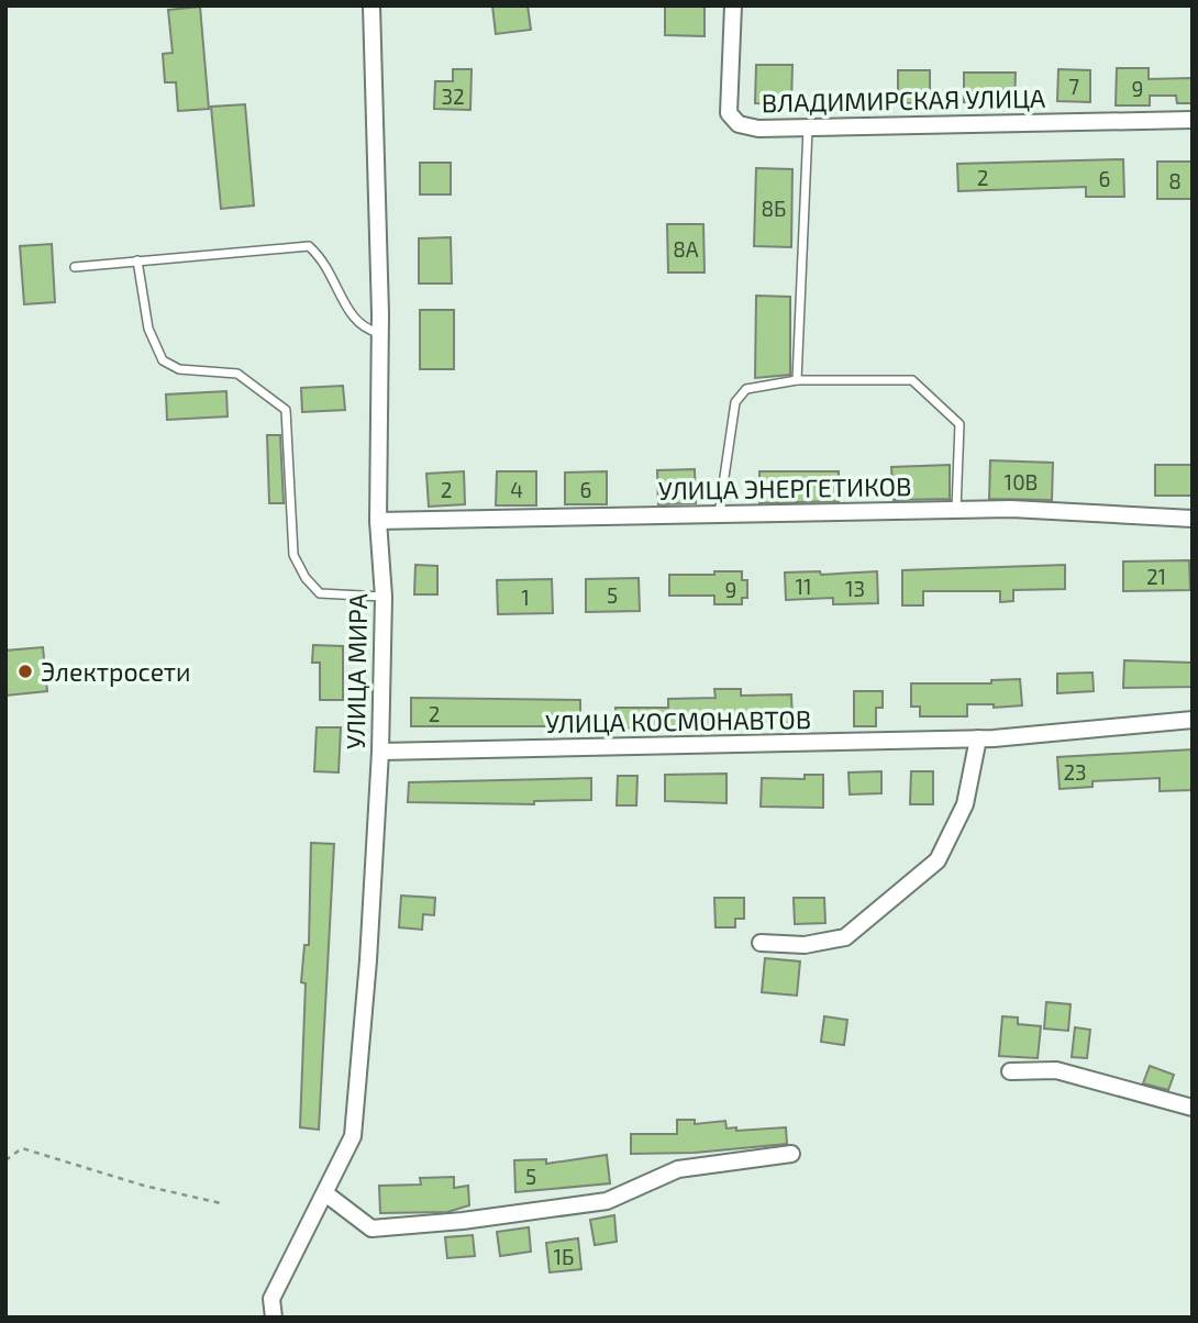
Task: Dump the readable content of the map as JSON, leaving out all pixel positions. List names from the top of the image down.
{
  "streets": {
    "street": [
      "ВЛАДИМИРСКАЯ УЛИЦА",
      "УЛИЦА ЭНЕРГЕТИКОВ",
      "УЛИЦА МИРА",
      "УЛИЦА КОСМОНАВТОВ"
    ]
  },
  "crossings": [
    ["УЛИЦА ЭНЕРГЕТИКОВ", "УЛИЦА МИРА"],
    ["УЛИЦА МИРА", "УЛИЦА КОСМОНАВТОВ"]
  ],
  "places": ["Электросети"],
  "house_numbers": [
    "7",
    "9",
    "32",
    "2",
    "6",
    "8",
    "8Б",
    "8А",
    "10В",
    "2",
    "4",
    "6",
    "21",
    "11",
    "13",
    "9",
    "5",
    "1",
    "2",
    "23",
    "5",
    "1Б"
  ]
}
